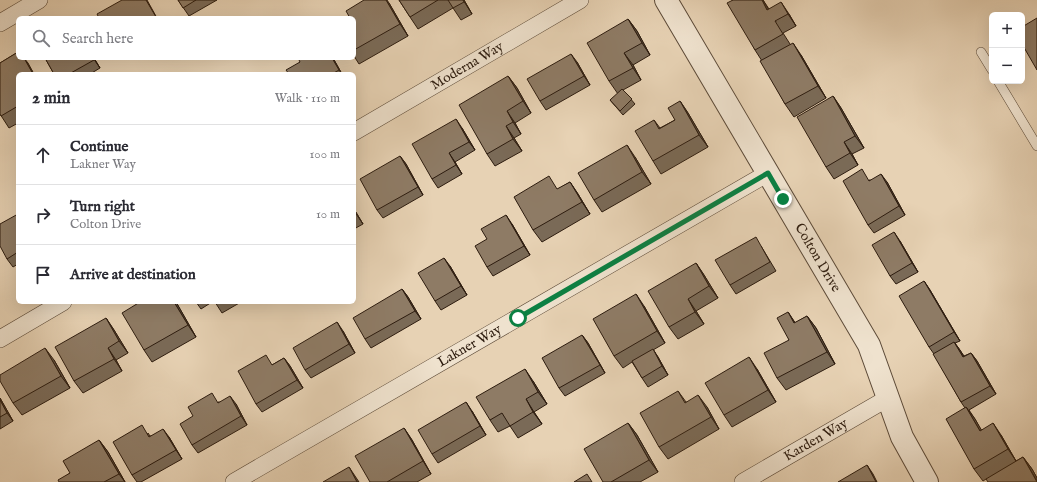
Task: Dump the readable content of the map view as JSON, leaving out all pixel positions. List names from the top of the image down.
{
  "streets": {
    "street": [
      "Moderna Way",
      "Colton Drive",
      "Lakner Way",
      "Karden Way"
    ]
  },
  "crossings": [
    ["Colton Drive", "Lakner Way"],
    ["Colton Drive", "Karden Way"]
  ],
  "page": {
    "map_buttons": ["+", "−"],
    "search": "Search here",
    "heading": ["2 min", "Walk · 110 m"],
    "list": [
      ["Continue", "Lakner Way", "100 m"],
      ["Turn right", "Colton Drive", "10 m"],
      "Arrive at destination"
    ]
  }
}
